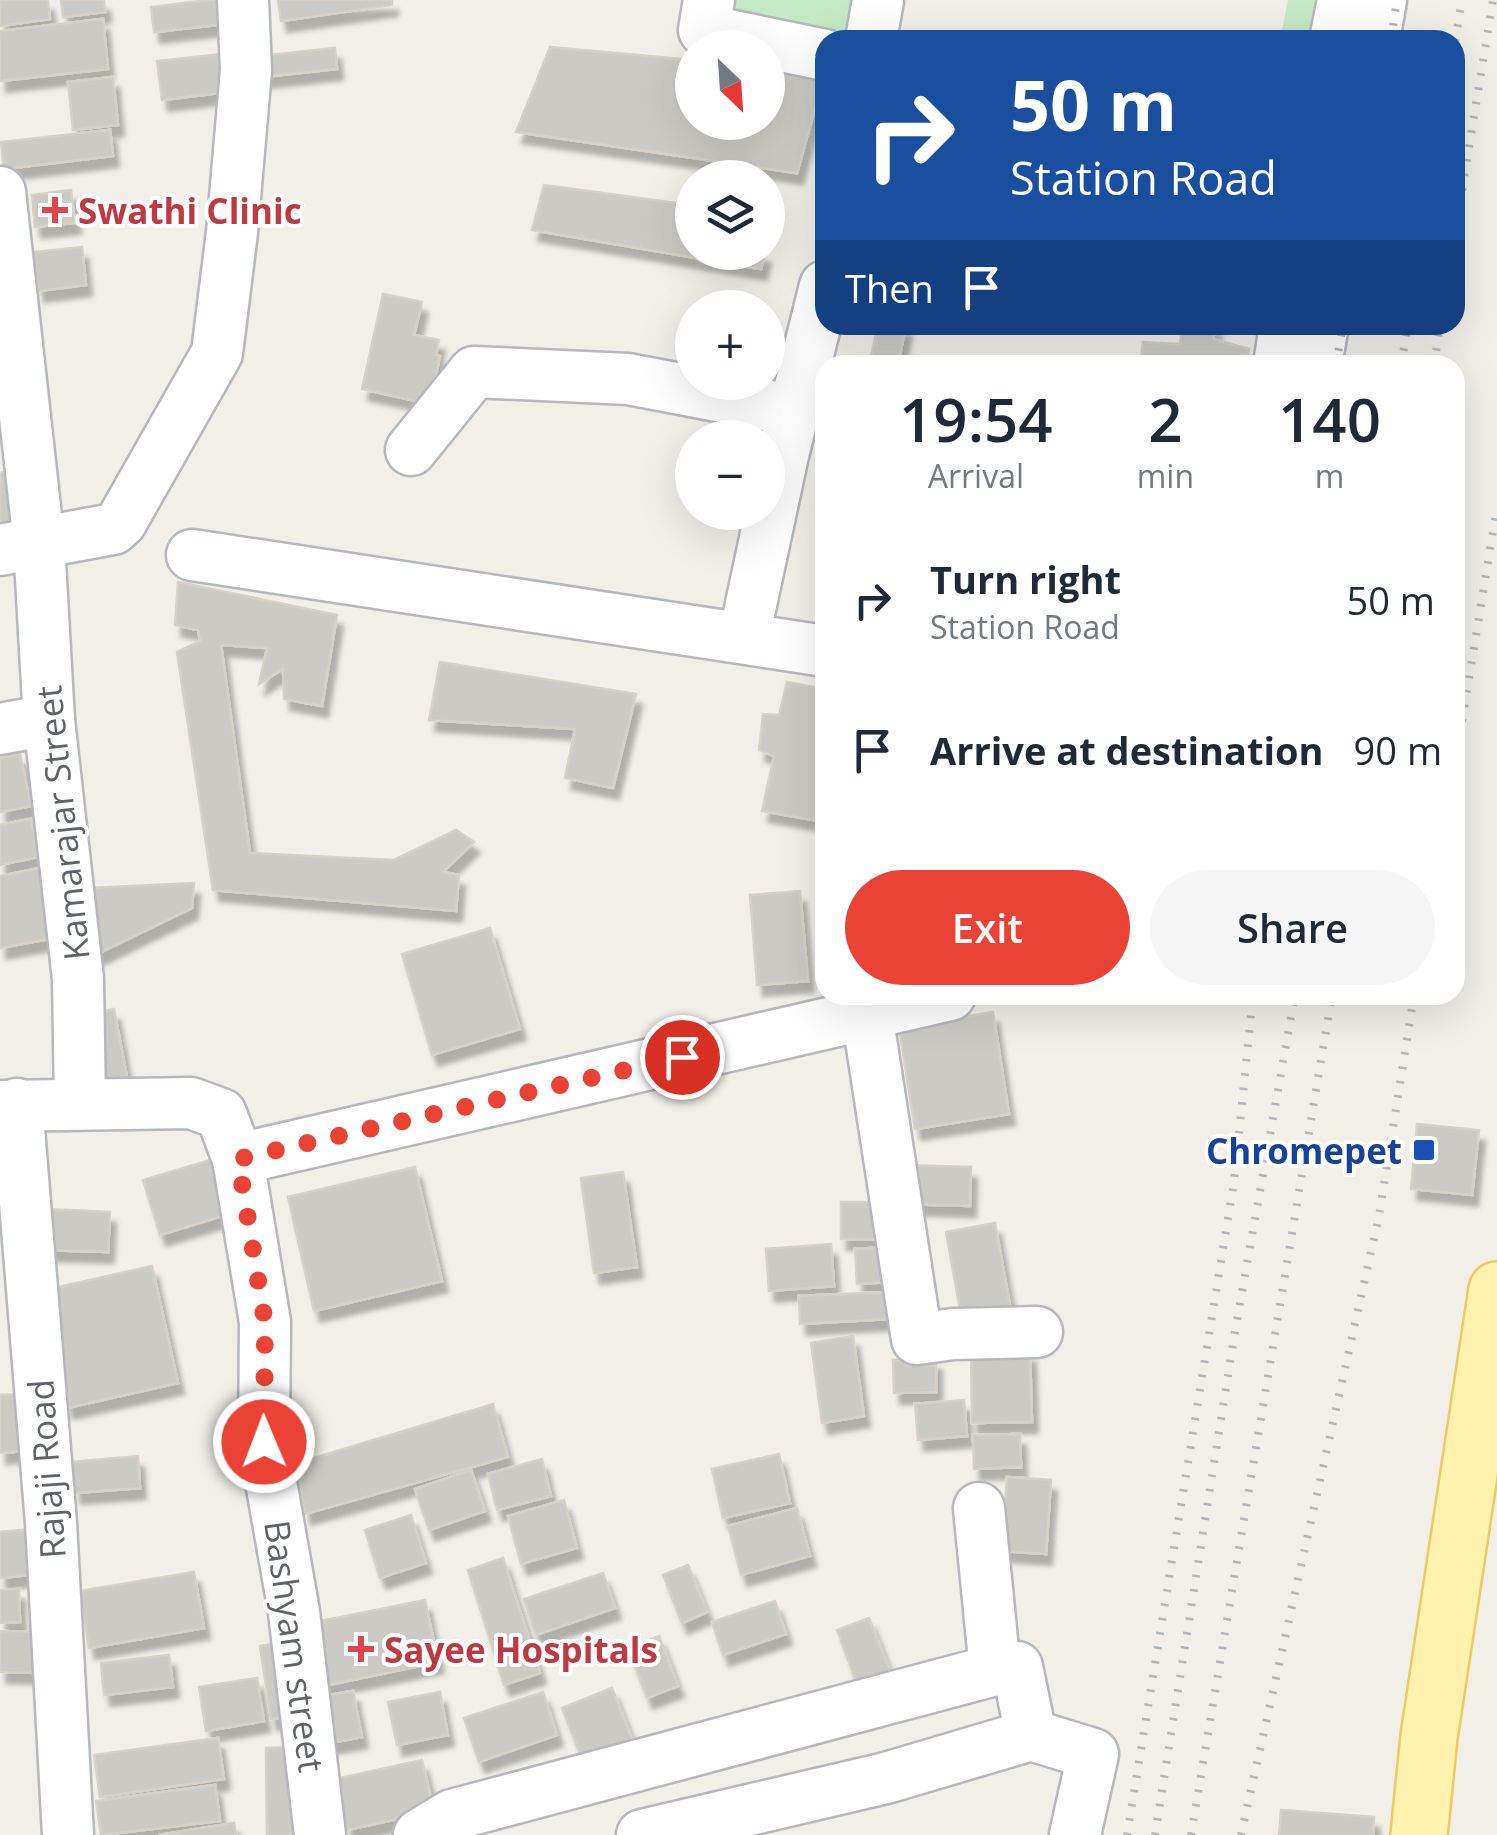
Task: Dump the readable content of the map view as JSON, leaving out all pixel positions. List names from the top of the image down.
{
  "streets": {
    "street": ["Kamarajar Street", "Rajaji Road", "Bashyam street"]
  },
  "crossings": [
    ["Kamarajar Street", "Bashyam street"],
    ["Rajaji Road", "Bashyam street"]
  ],
  "places": {
    "health": ["Swathi Clinic", "Sayee Hospitals"],
    "transit": ["Chromepet"]
  },
  "north": "bottom right",
  "page": {
    "map_buttons": ["+", "−"],
    "turn": ["50 m", "Station Road"],
    "then": "Then",
    "eta": [
      "19:54",
      "Arrival",
      "2",
      "min",
      "140",
      "m"
    ],
    "list": [
      {
        "name": "Turn right",
        "note": "Station Road",
        "value": "50 m"
      },
      {
        "name": "Arrive at destination",
        "value": "90 m"
      }
    ],
    "buttons": ["Exit", "Share"]
  }
}
